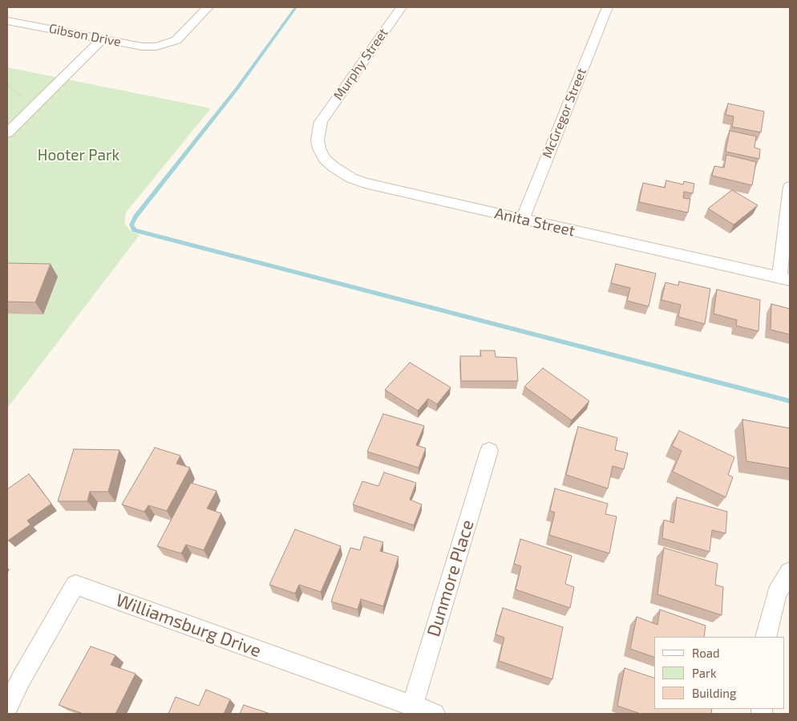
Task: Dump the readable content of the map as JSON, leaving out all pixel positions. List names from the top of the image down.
{
  "streets": {
    "street": [
      "Gibson Drive",
      "Murphy Street",
      "McGregor Street",
      "Anita Street",
      "Dunmore Place",
      "Williamsburg Drive"
    ]
  },
  "crossings": [
    ["Murphy Street", "Anita Street"],
    ["McGregor Street", "Anita Street"],
    ["Dunmore Place", "Williamsburg Drive"]
  ],
  "parks": ["Hooter Park"],
  "legend": ["Road", "Park", "Building"]
}
